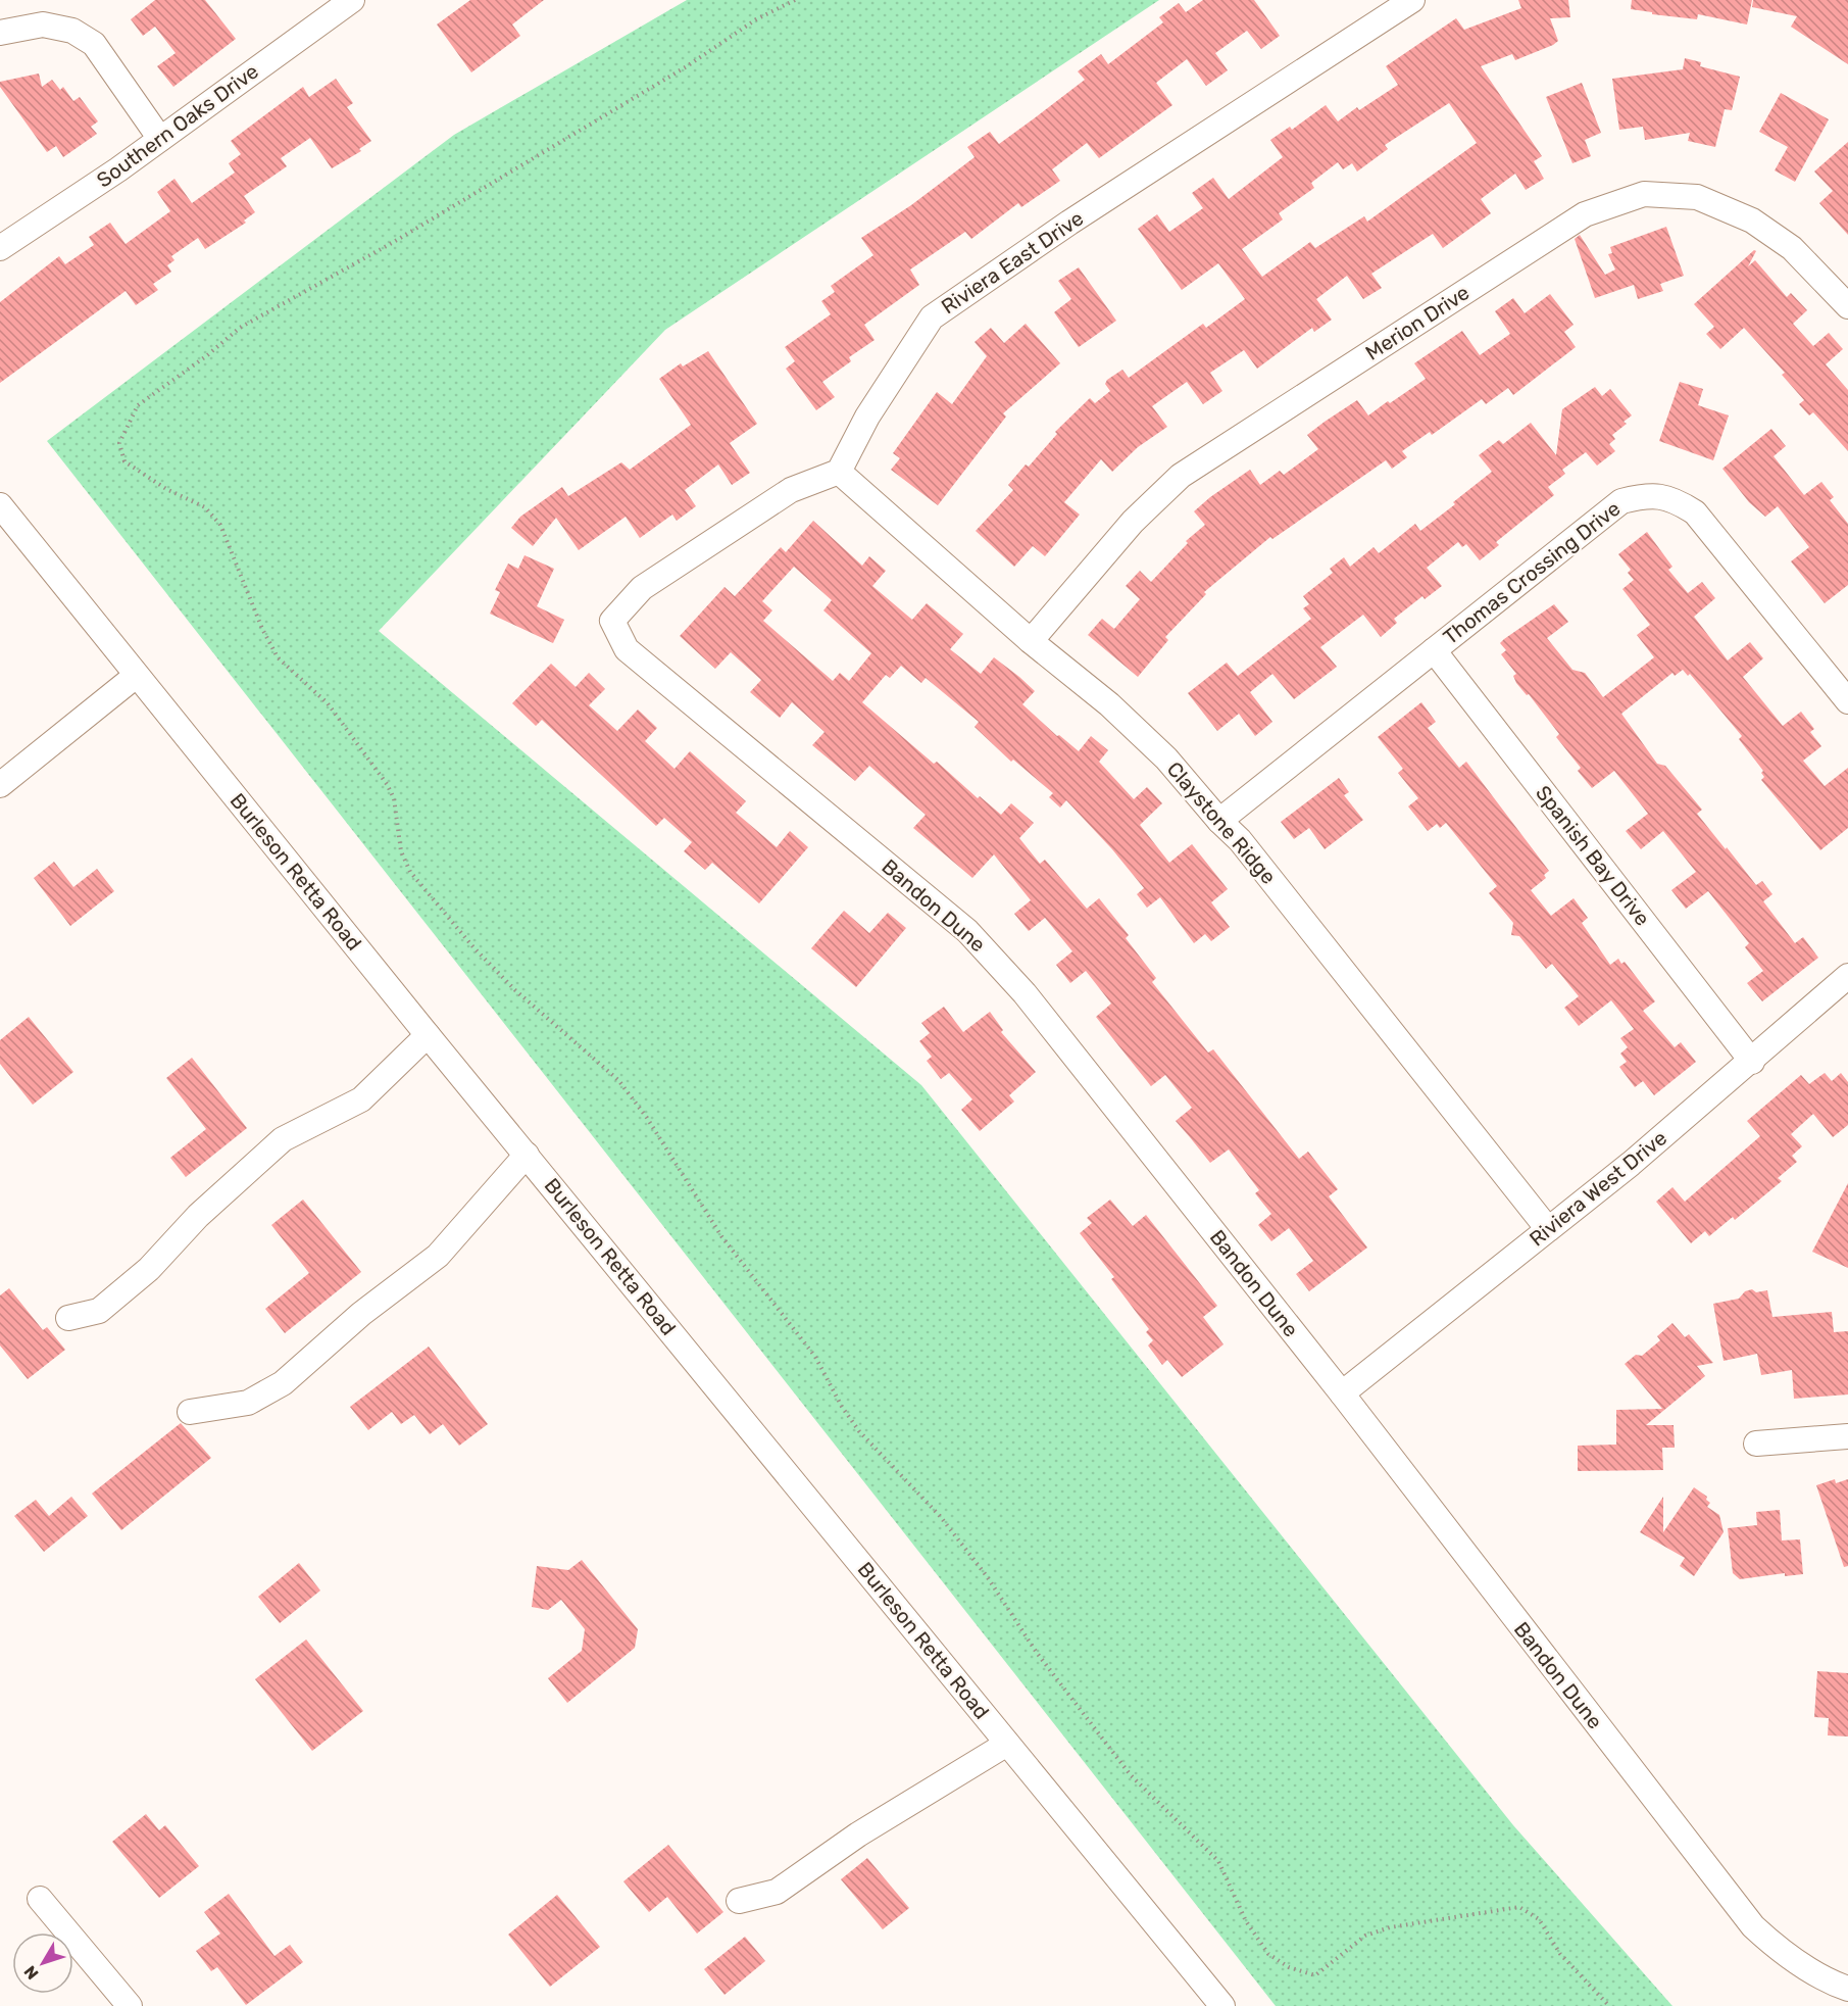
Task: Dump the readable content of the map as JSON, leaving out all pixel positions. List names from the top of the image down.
{
  "streets": {
    "street": [
      "Southern Oaks Drive",
      "Riviera East Drive",
      "Merion Drive",
      "Thomas Crossing Drive",
      "Claystone Ridge",
      "Spanish Bay Drive",
      "Burleson Retta Road",
      "Bandon Dune",
      "Riviera West Drive"
    ]
  },
  "crossings": [
    ["Riviera East Drive", "Claystone Ridge"],
    ["Riviera East Drive", "Bandon Dune"],
    ["Merion Drive", "Claystone Ridge"],
    ["Thomas Crossing Drive", "Claystone Ridge"],
    ["Thomas Crossing Drive", "Spanish Bay Drive"],
    ["Claystone Ridge", "Bandon Dune"],
    ["Claystone Ridge", "Riviera West Drive"],
    ["Spanish Bay Drive", "Riviera West Drive"],
    ["Bandon Dune", "Riviera West Drive"]
  ],
  "north": "bottom left"
}
